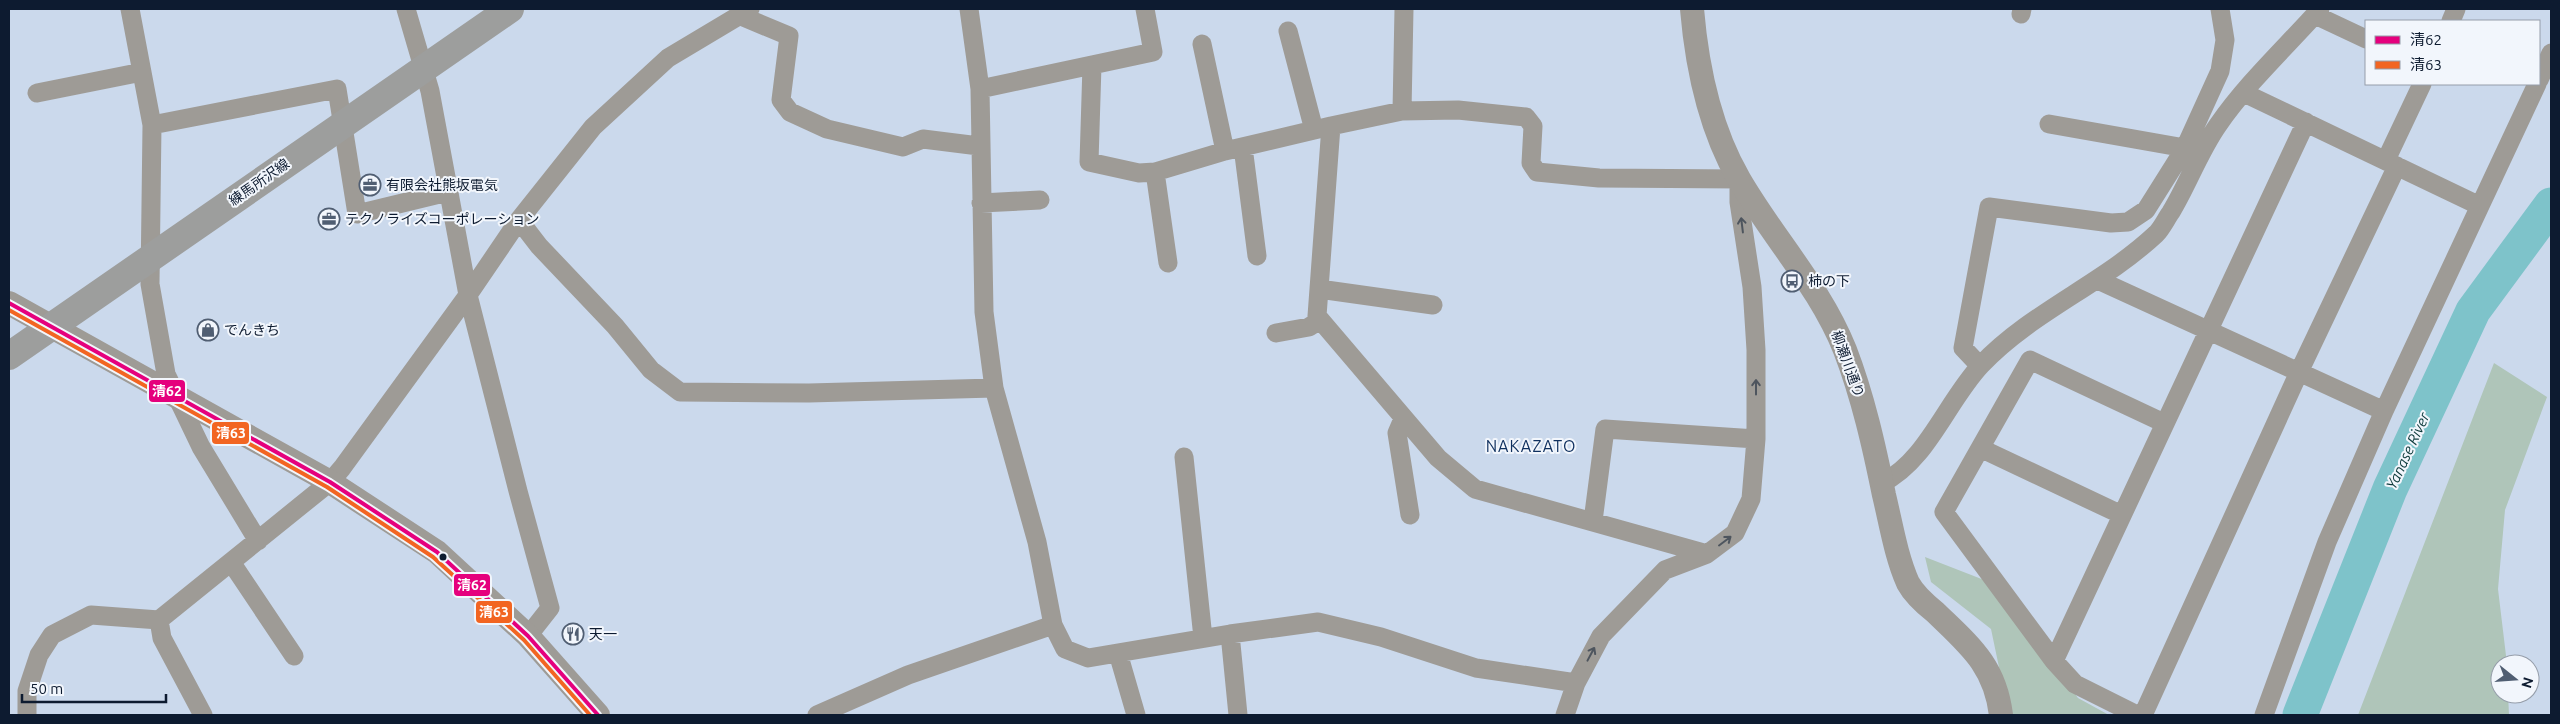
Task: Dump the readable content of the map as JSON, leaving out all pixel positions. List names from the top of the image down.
{
  "streets": {
    "main road": ["練馬所沢線"],
    "street": ["柳瀬川通り"]
  },
  "districts": ["NAKAZATO"],
  "water": ["Yanase River"],
  "places": {
    "office": ["有限会社熊坂電気", "テクノライズコーポレーション"],
    "bus stop": ["柿の下"],
    "shop": ["でんきち"],
    "restaurant": ["天一"]
  },
  "lines": ["transit line 清62", "transit line 清63"],
  "legend": ["清62", "清63"],
  "scale_bar": "50 m",
  "north": "right"
}
